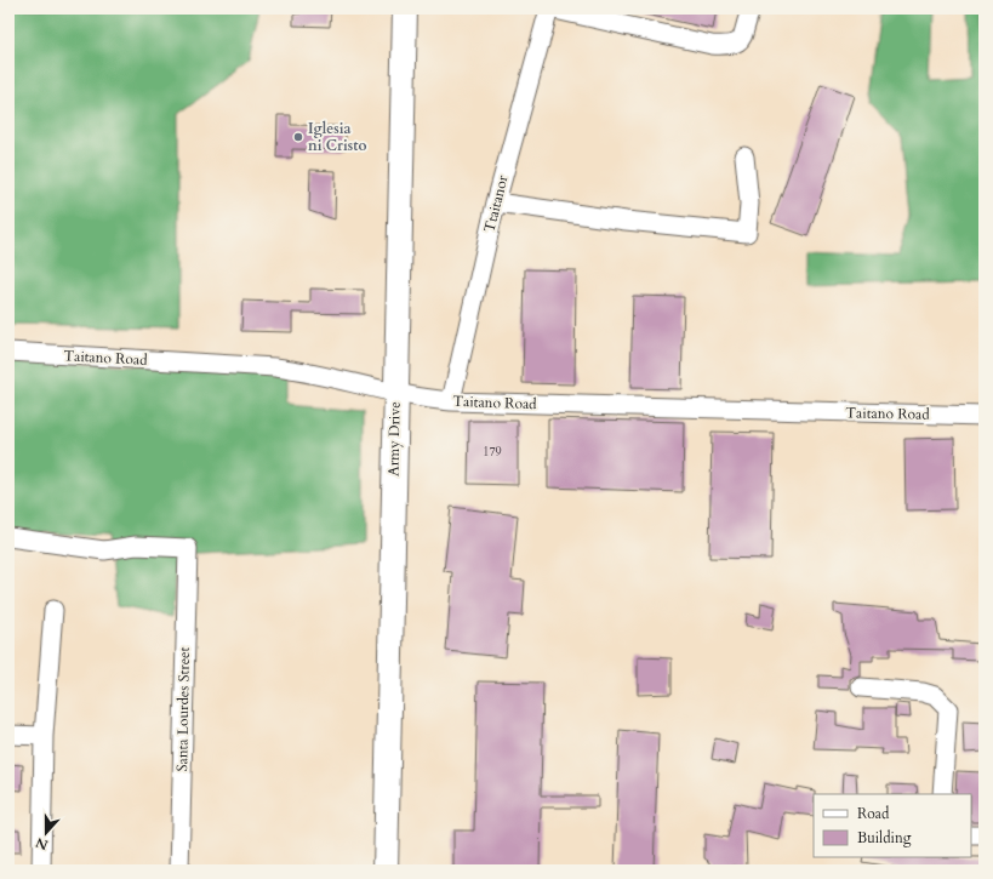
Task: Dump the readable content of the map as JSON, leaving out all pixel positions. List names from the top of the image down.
{
  "streets": {
    "main road": ["Army Drive"],
    "street": ["Ttaitanor", "Taitano Road", "Santa Lourdes Street"]
  },
  "crossings": [
    ["Ttaitanor", "Taitano Road"],
    ["Taitano Road", "Army Drive"]
  ],
  "places": ["Iglesia ni Cristo"],
  "house_numbers": ["179"],
  "legend": ["Road", "Building"],
  "north": "bottom"
}
